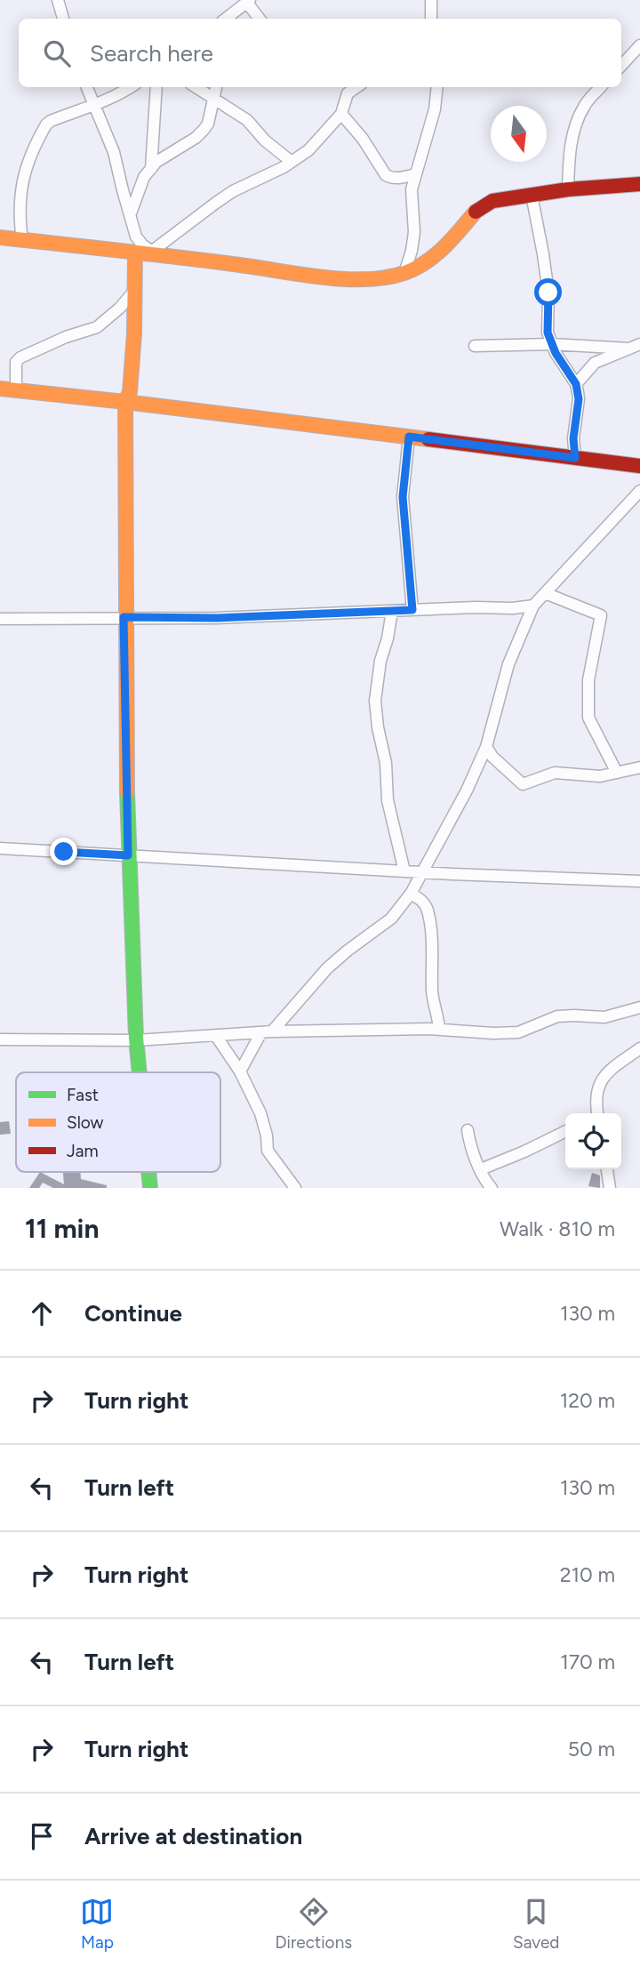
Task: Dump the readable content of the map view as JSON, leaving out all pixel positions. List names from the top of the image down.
{
  "legend": ["Fast", "Slow", "Jam"],
  "north": "bottom",
  "page": {
    "search": "Search here",
    "heading": ["11 min", "Walk · 810 m"],
    "list": [
      ["Continue", "130 m"],
      ["Turn right", "120 m"],
      ["Turn left", "130 m"],
      ["Turn right", "210 m"],
      ["Turn left", "170 m"],
      ["Turn right", "50 m"],
      "Arrive at destination"
    ],
    "nav": ["Map", "Directions", "Saved"]
  }
}
